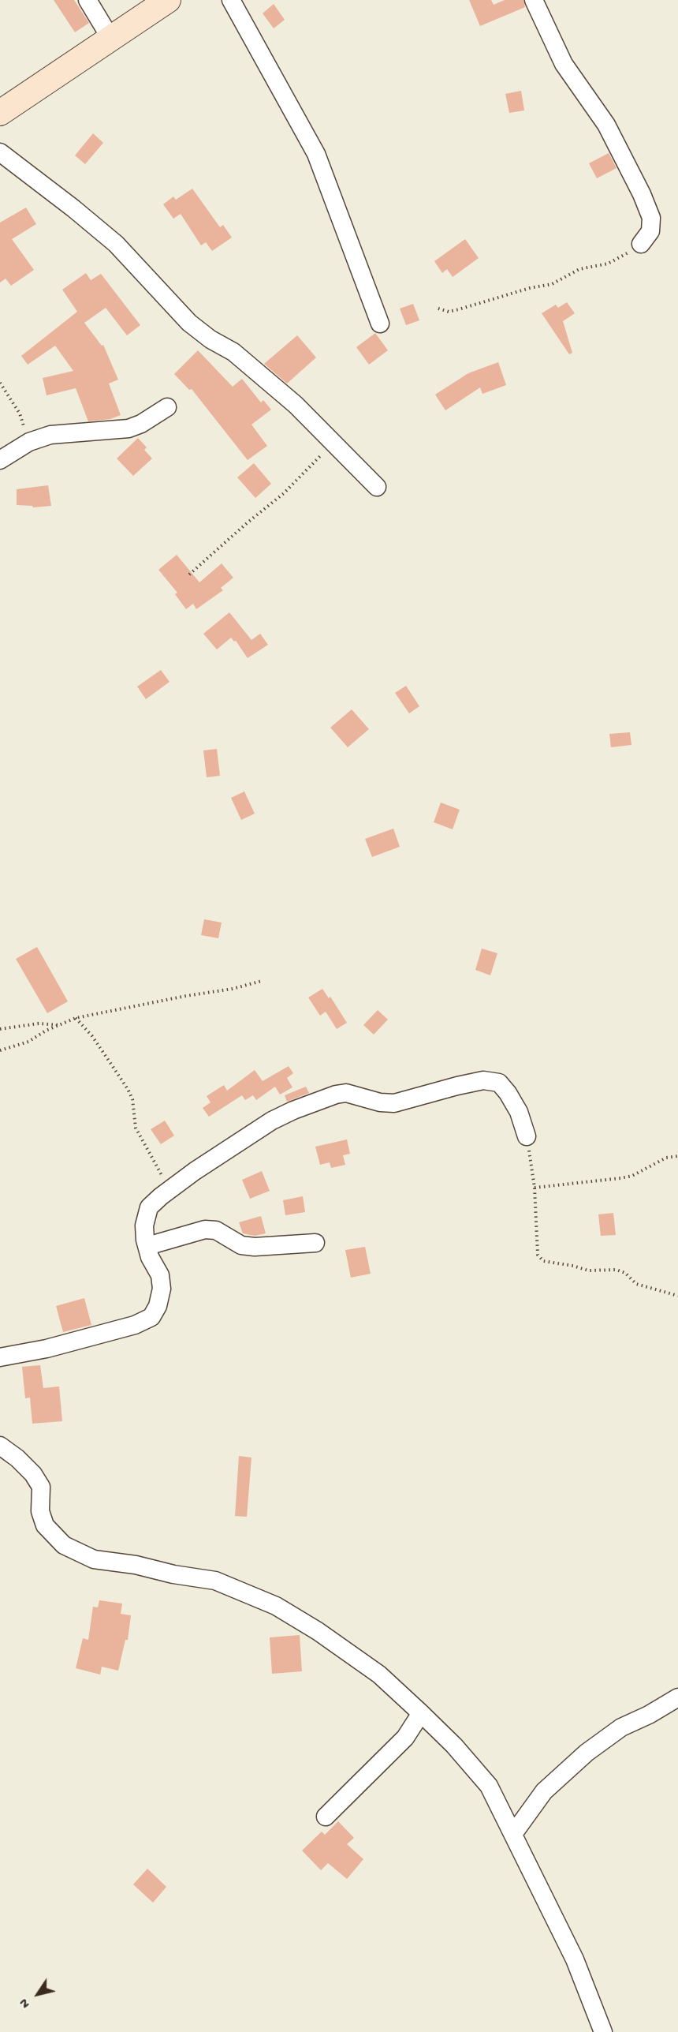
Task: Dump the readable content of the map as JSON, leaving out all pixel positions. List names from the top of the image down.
{
  "north": "bottom left"
}
